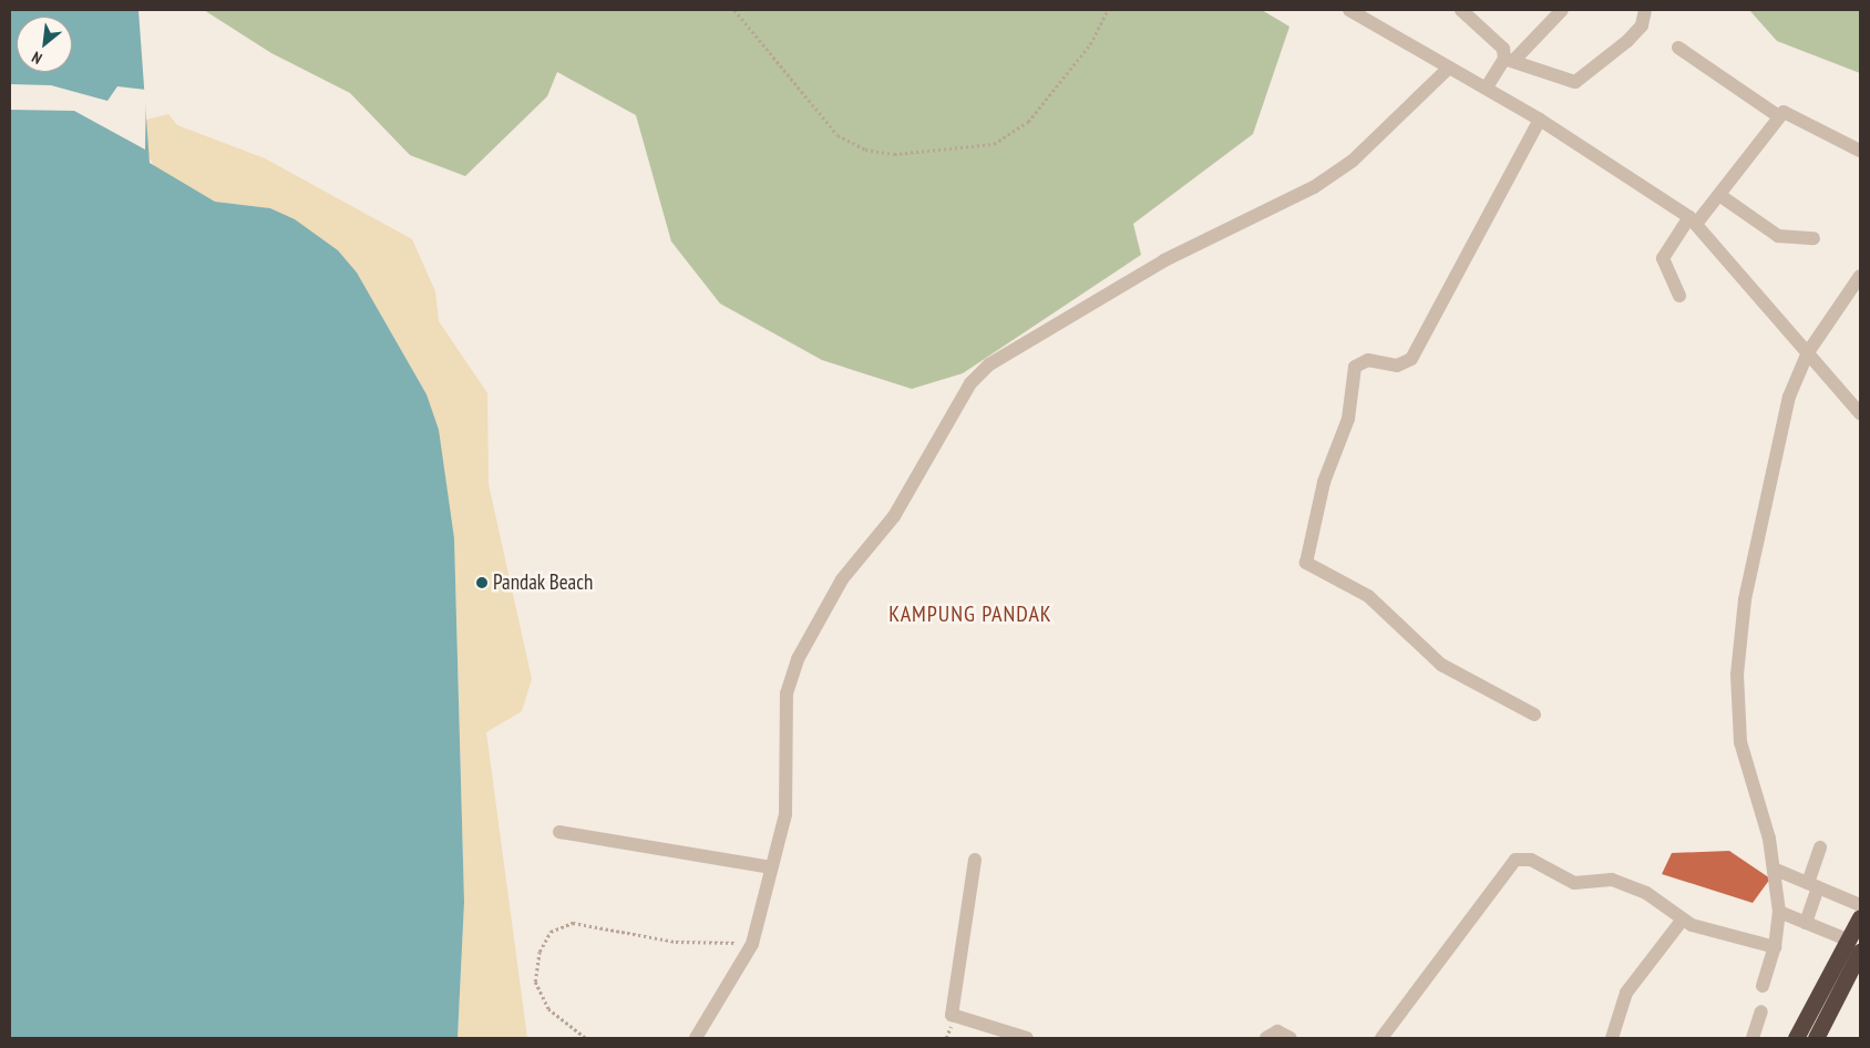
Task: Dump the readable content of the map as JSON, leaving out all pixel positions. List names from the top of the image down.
{
  "districts": ["KAMPUNG PANDAK"],
  "places": ["Pandak Beach"],
  "north": "bottom left"
}
